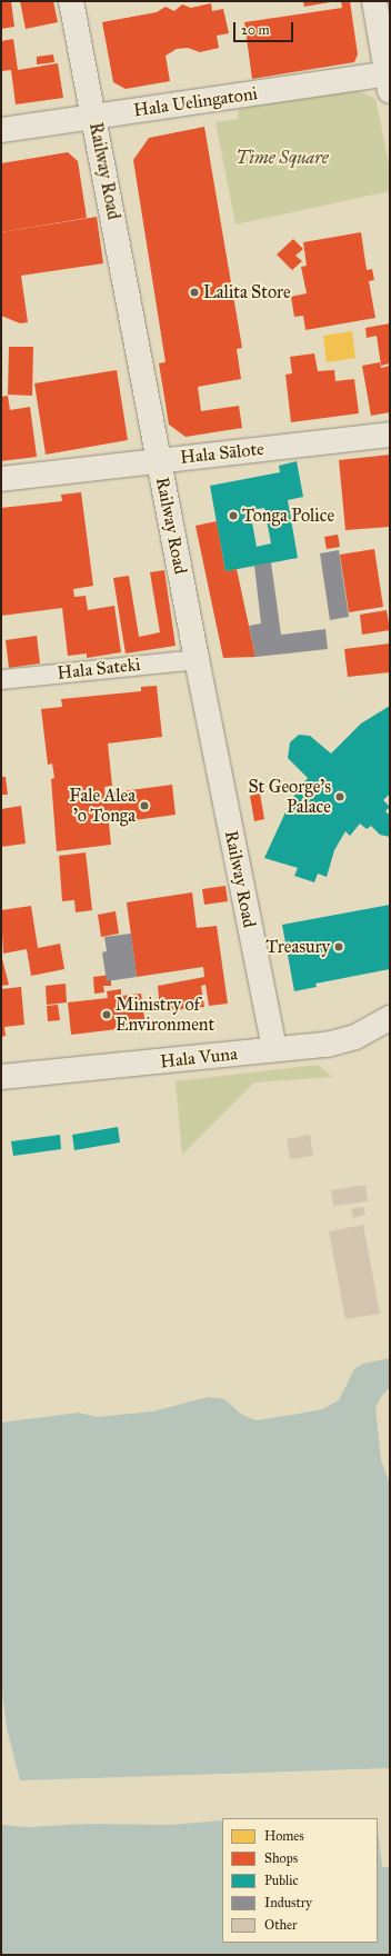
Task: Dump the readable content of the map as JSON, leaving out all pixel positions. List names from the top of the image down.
{
  "streets": {
    "street": [
      "Hala Uelingatoni",
      "Railway Road",
      "Hala Sālote",
      "Hala Sateki",
      "Hala Vuna"
    ]
  },
  "crossings": [
    ["Hala Uelingatoni", "Railway Road"],
    ["Railway Road", "Hala Sālote"],
    ["Railway Road", "Hala Sateki"],
    ["Railway Road", "Hala Vuna"]
  ],
  "parks": ["Time Square"],
  "places": [
    "Lalita Store",
    "Tonga Police",
    "St George's Palace",
    "Fale Alea 'o Tonga",
    "Treasury",
    "Ministry of Environment"
  ],
  "legend": [
    "Homes",
    "Shops",
    "Public",
    "Industry",
    "Other"
  ],
  "scale_bar": "20 m"
}
